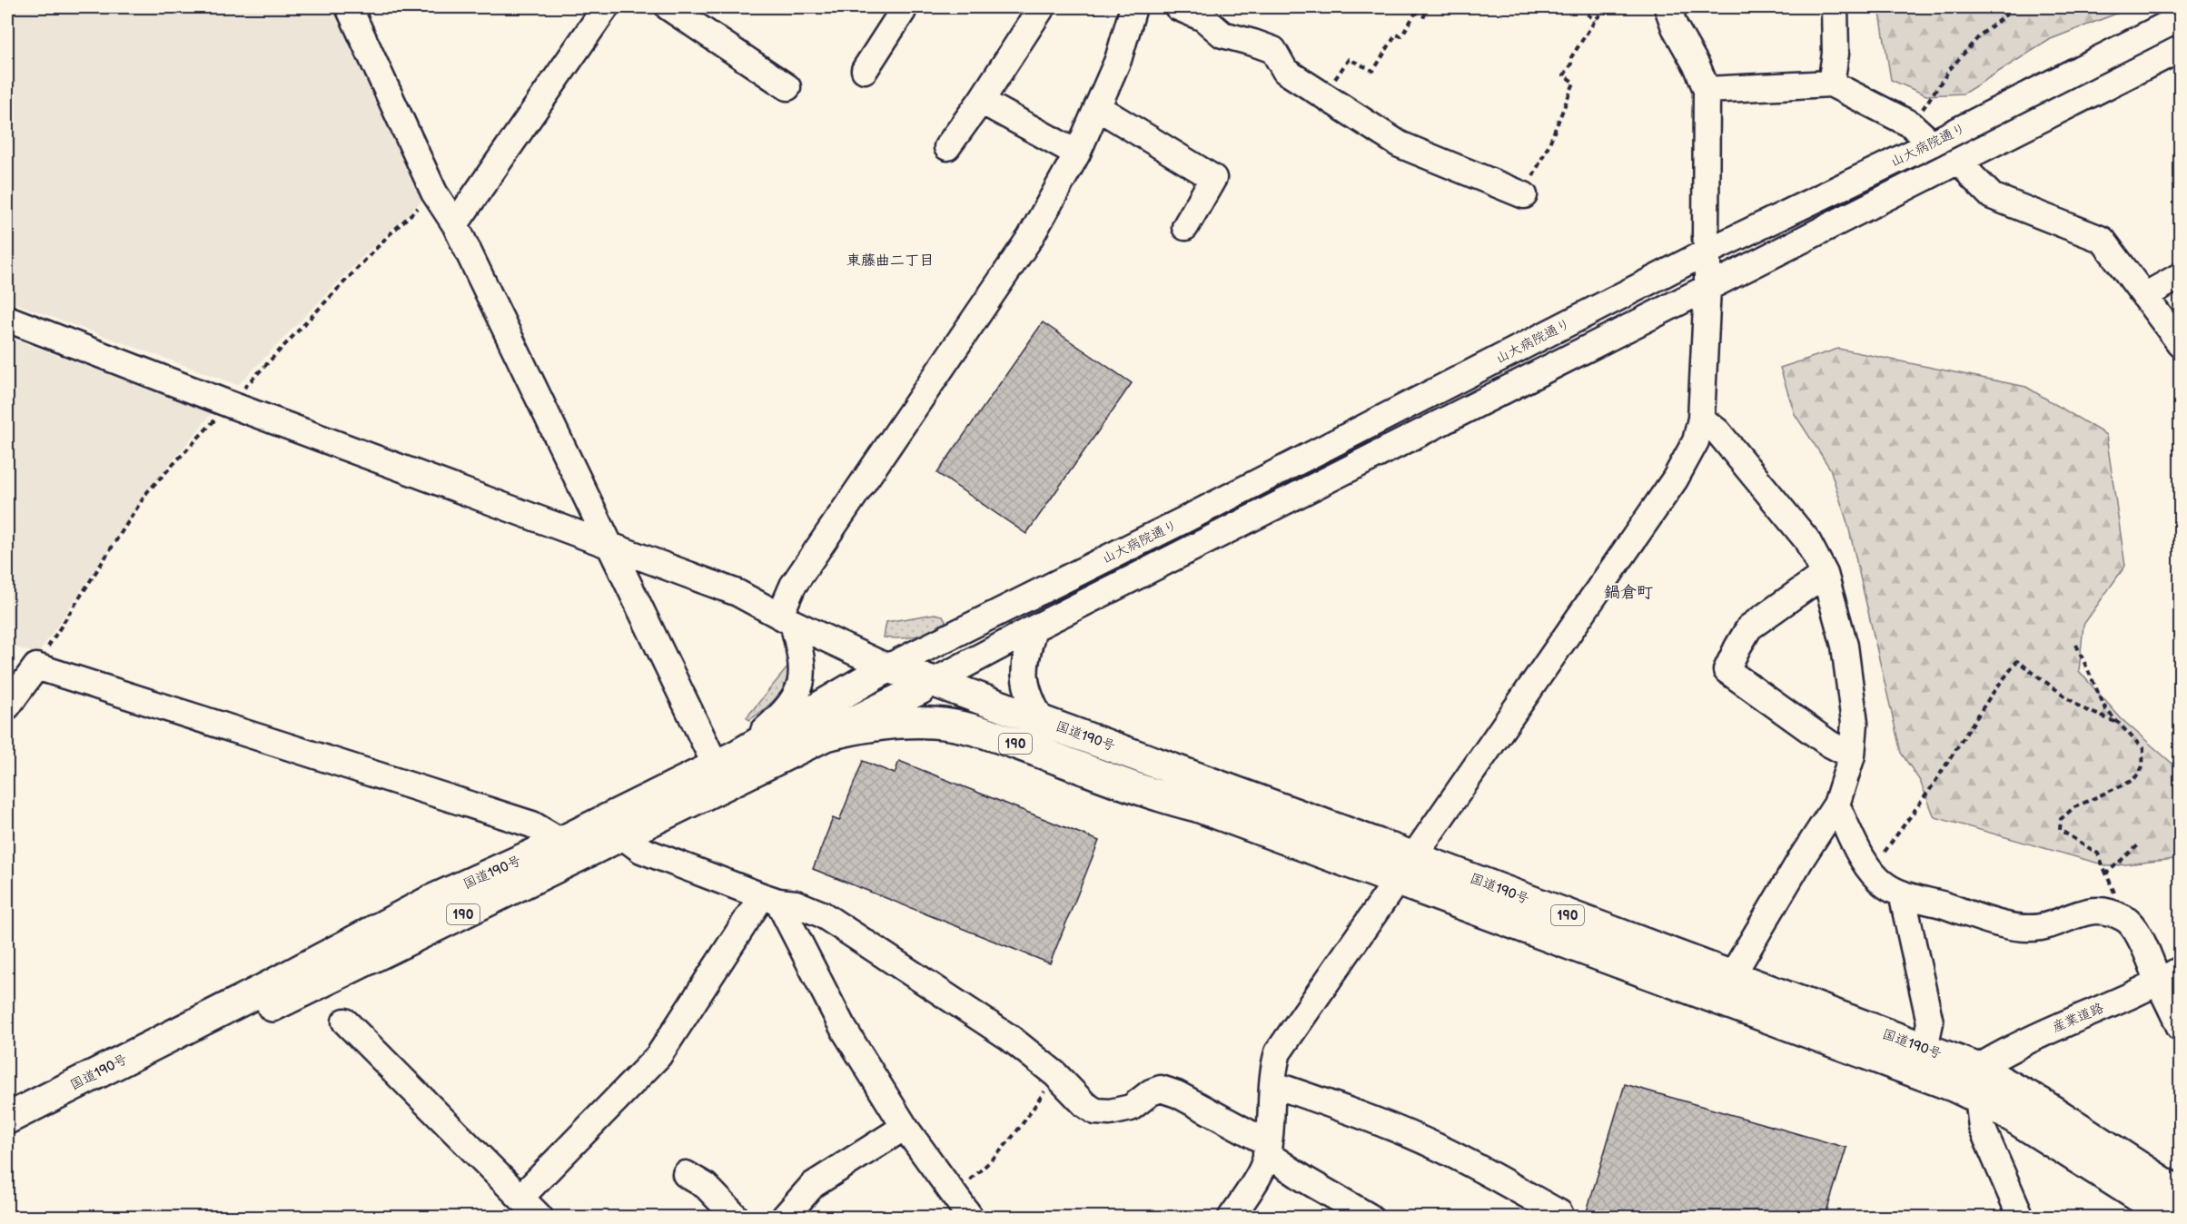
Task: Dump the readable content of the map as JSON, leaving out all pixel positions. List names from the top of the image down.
{
  "streets": {
    "highway": ["国道190号", "190"],
    "street": ["山大病院通り", "産業道路"]
  },
  "crossings": [
    ["山大病院通り", "国道190号"],
    ["国道190号", "産業道路"]
  ],
  "districts": ["東藤曲二丁目", "鍋倉町"]
}
